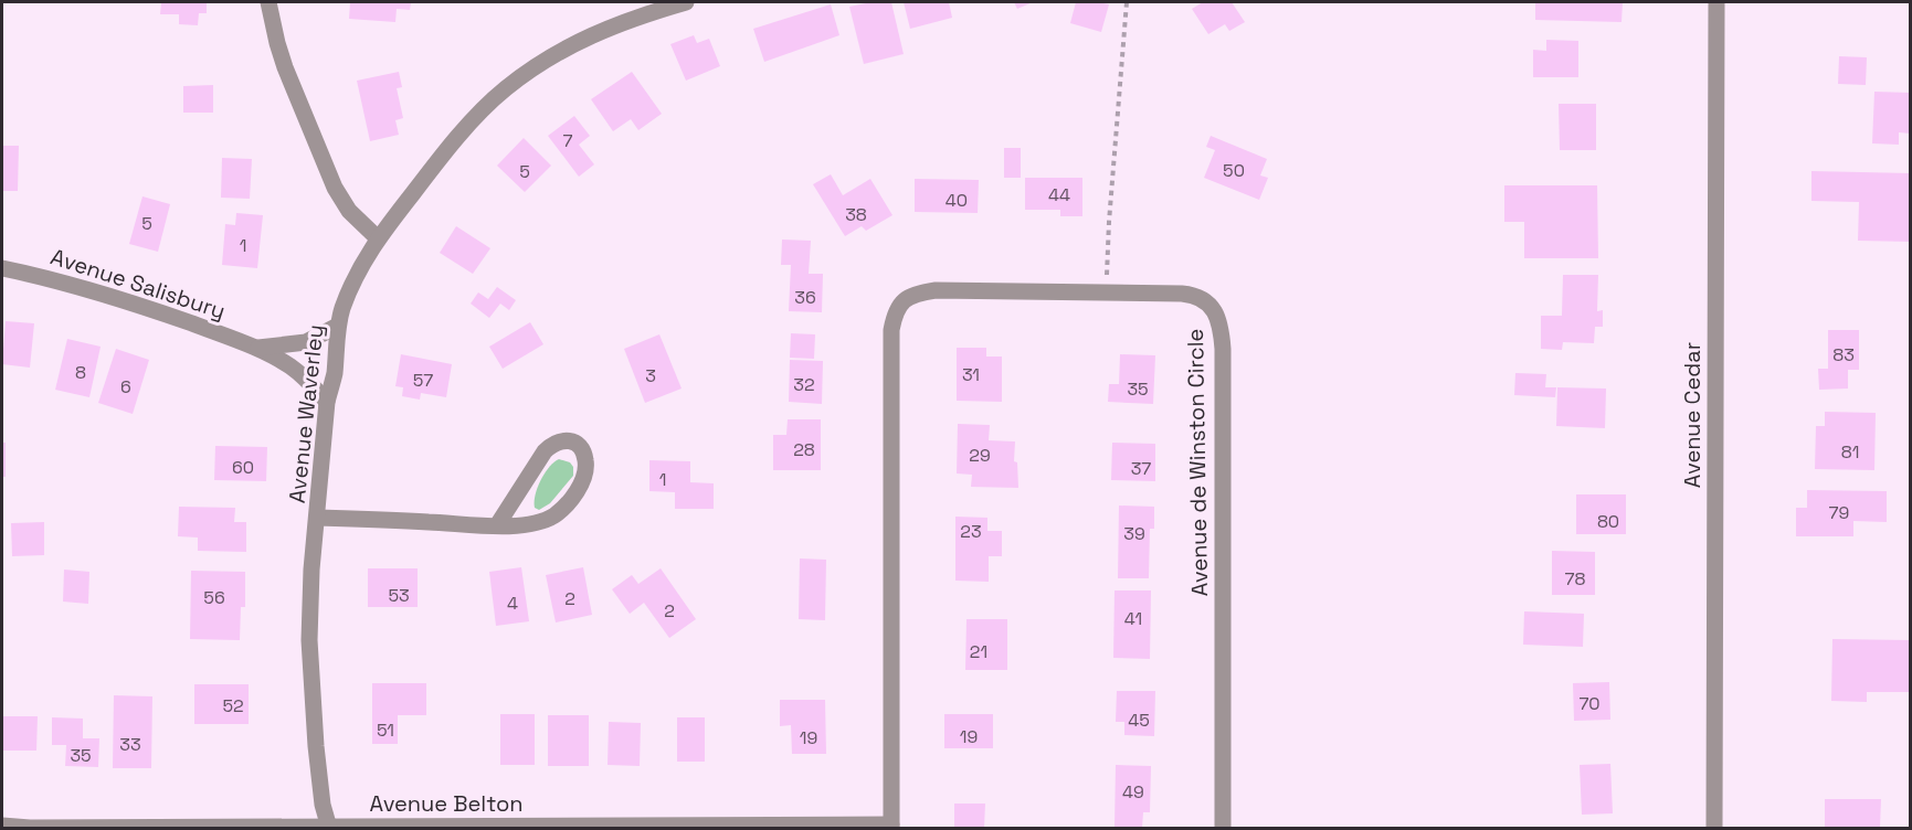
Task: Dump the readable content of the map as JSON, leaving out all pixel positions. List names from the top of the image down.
{
  "streets": {
    "street": [
      "Avenue Salisbury",
      "Avenue Waverley",
      "Avenue Cedar",
      "Avenue de Winston Circle",
      "Avenue Belton"
    ]
  },
  "crossings": [
    ["Avenue Salisbury", "Avenue Waverley"],
    ["Avenue Waverley", "Avenue Belton"],
    ["Avenue de Winston Circle", "Avenue Belton"]
  ],
  "house_numbers": [
    "7",
    "50",
    "5",
    "44",
    "40",
    "38",
    "5",
    "1",
    "36",
    "83",
    "8",
    "31",
    "3",
    "57",
    "32",
    "6",
    "35",
    "28",
    "81",
    "29",
    "60",
    "37",
    "1",
    "79",
    "80",
    "23",
    "39",
    "78",
    "53",
    "56",
    "2",
    "4",
    "2",
    "41",
    "21",
    "70",
    "52",
    "45",
    "51",
    "19",
    "19",
    "33",
    "35",
    "49"
  ]
}
